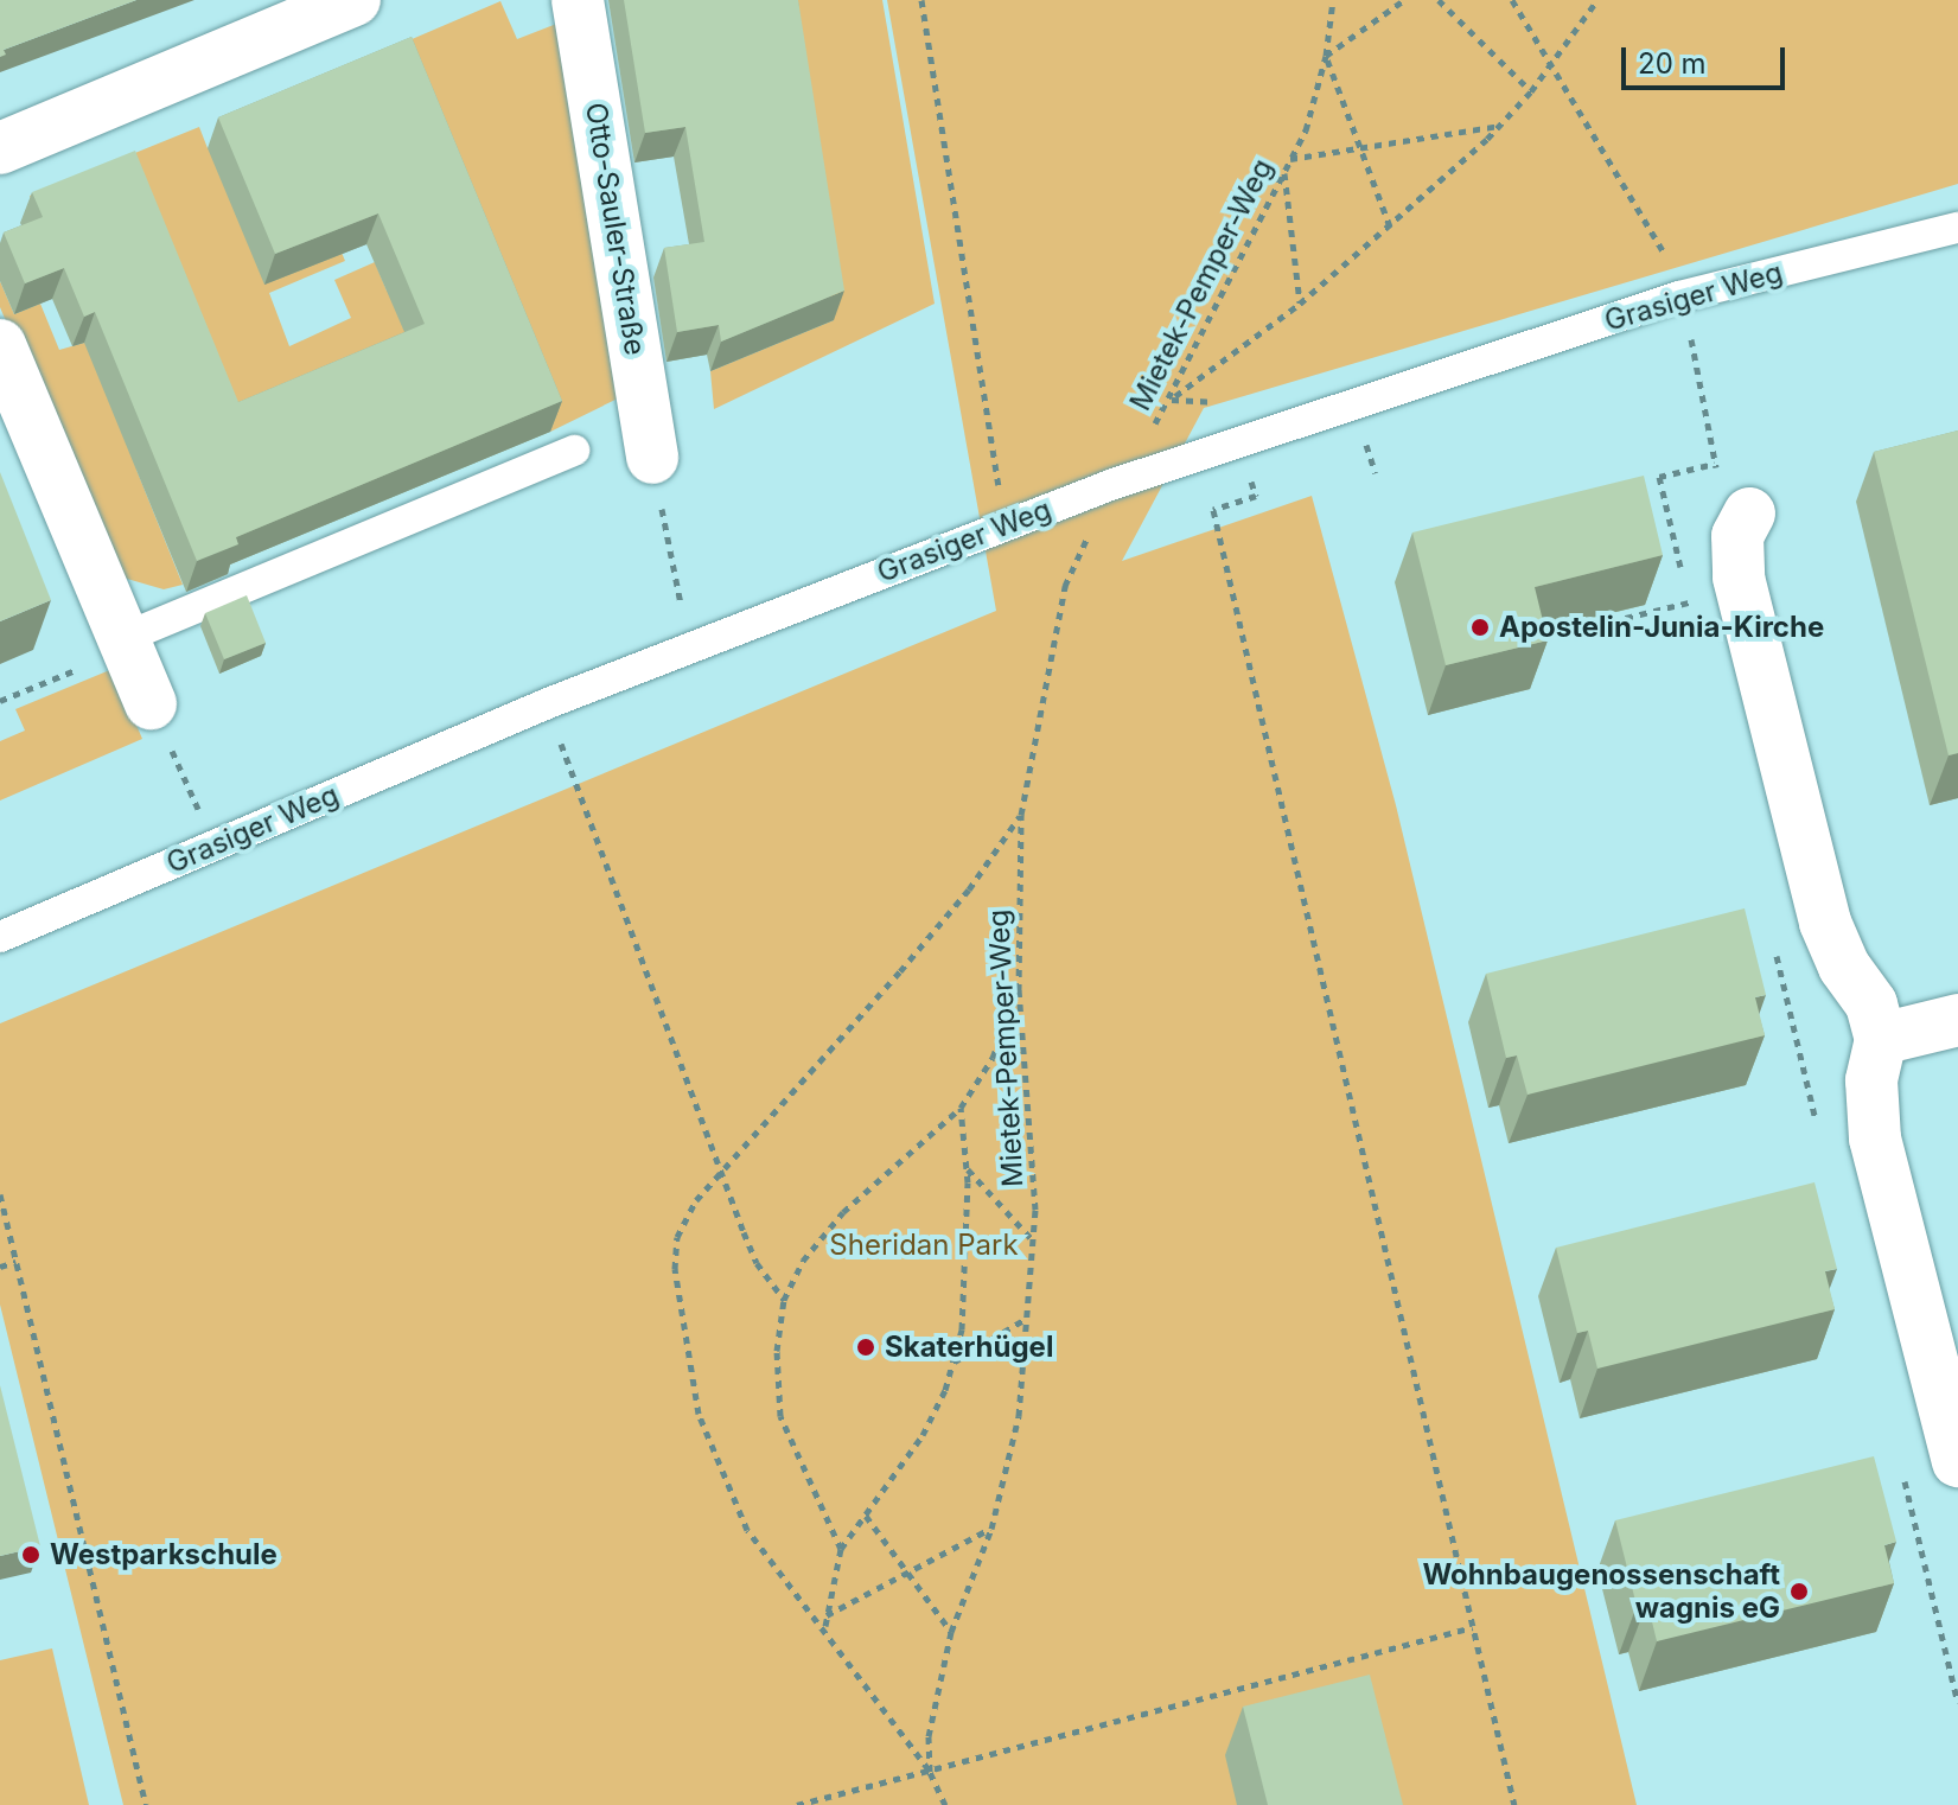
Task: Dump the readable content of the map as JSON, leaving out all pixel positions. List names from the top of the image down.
{
  "streets": {
    "street": ["Otto-Sauler-Straße"],
    "lane": ["Grasiger Weg"],
    "path": ["Mietek-Pemper-Weg"]
  },
  "crossings": [
    ["Mietek-Pemper-Weg", "Grasiger Weg"]
  ],
  "parks": ["Sheridan Park"],
  "places": [
    "Apostelin-Junia-Kirche",
    "Skaterhügel",
    "Westparkschule",
    "Wohnbaugenossenschaft wagnis eG"
  ],
  "scale_bar": "20 m"
}
